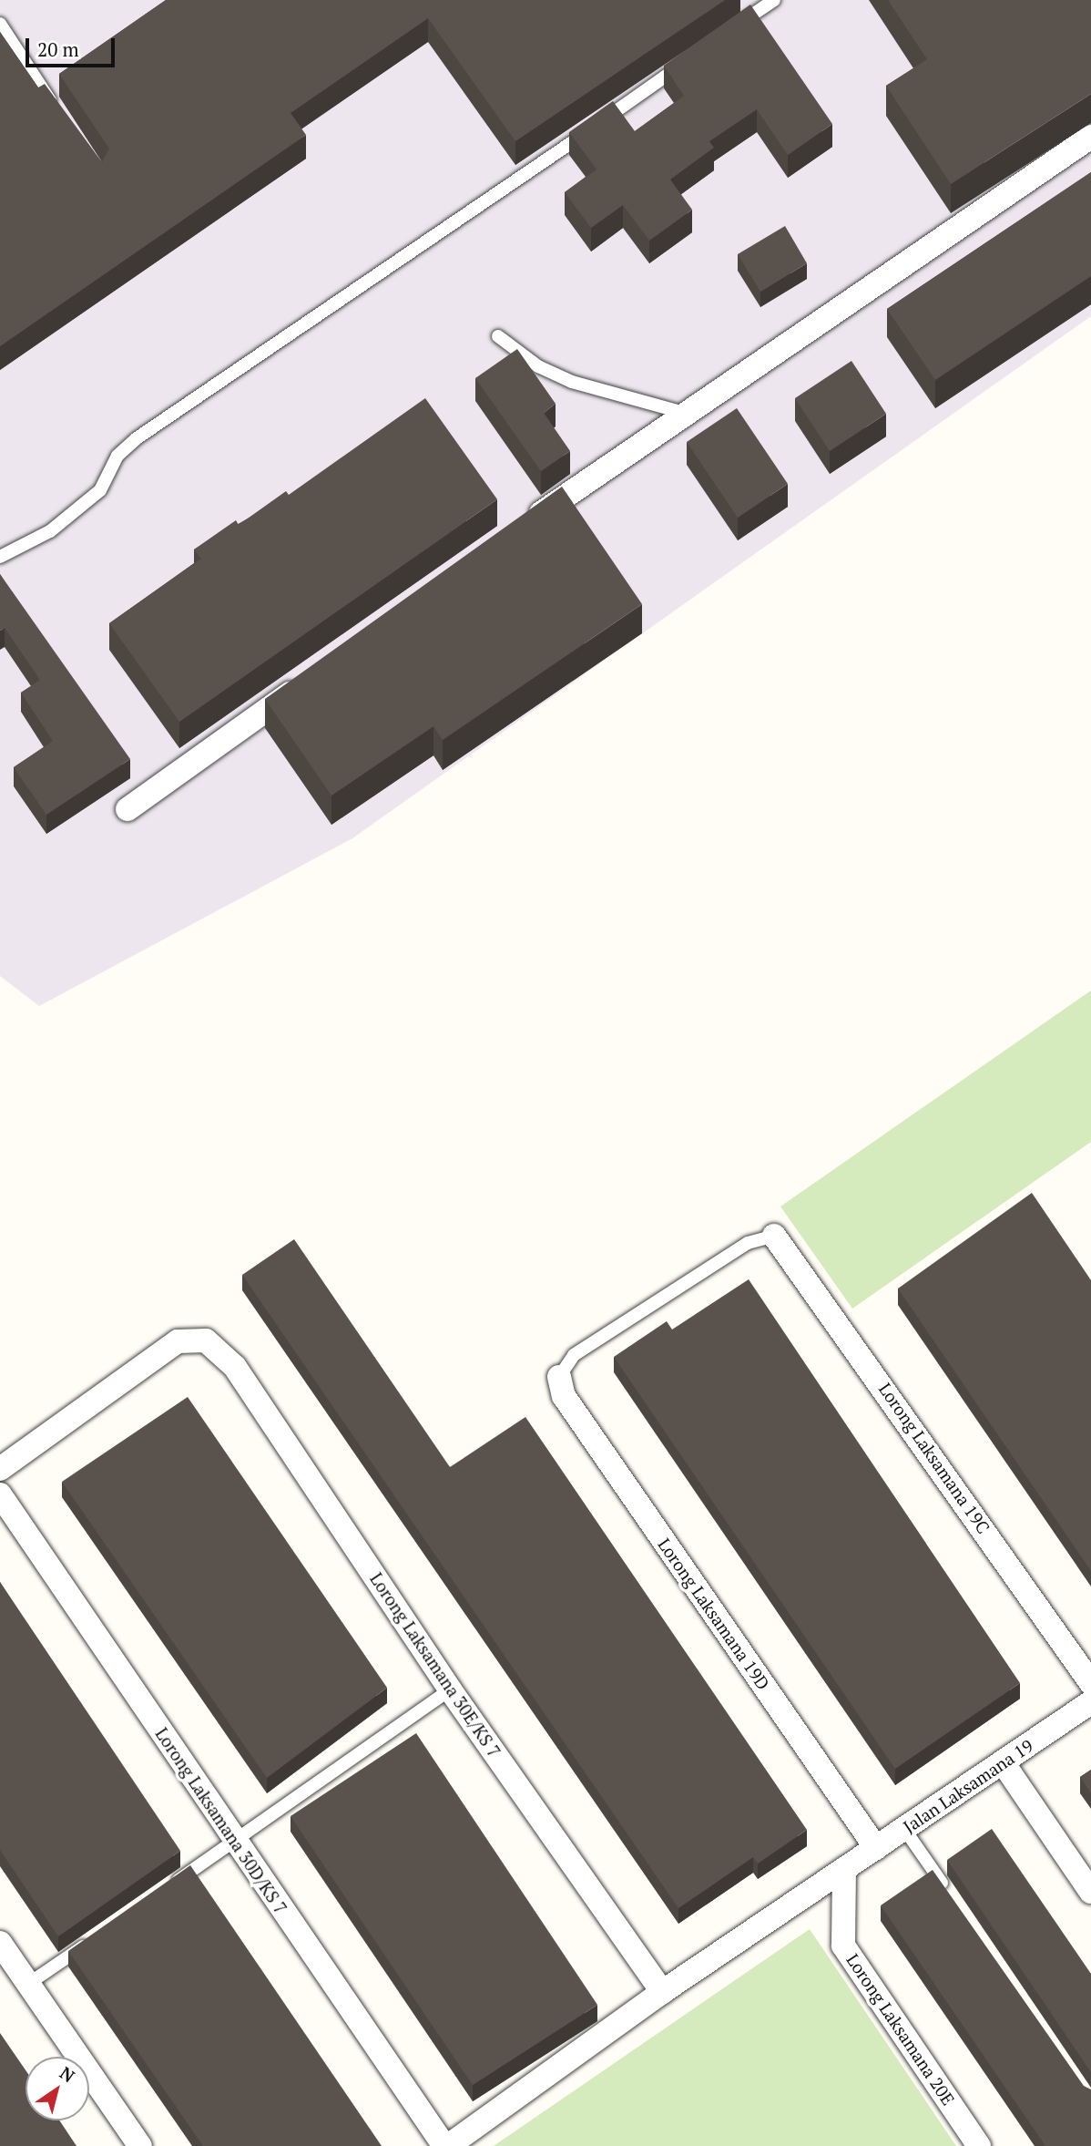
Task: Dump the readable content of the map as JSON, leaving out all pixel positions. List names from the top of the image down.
{
  "streets": {
    "street": [
      "Lorong Laksamana 19C",
      "Lorong Laksamana 19D",
      "Lorong Laksamana 30E/KS 7",
      "Jalan Laksamana 19",
      "Lorong Laksamana 30D/KS 7",
      "Lorong Laksamana 20E"
    ]
  },
  "crossings": [
    ["Lorong Laksamana 19D", "Jalan Laksamana 19"],
    ["Lorong Laksamana 30E/KS 7", "Jalan Laksamana 19"],
    ["Jalan Laksamana 19", "Lorong Laksamana 30D/KS 7"],
    ["Jalan Laksamana 19", "Lorong Laksamana 20E"]
  ],
  "scale_bar": "20 m",
  "north": "top right"
}
